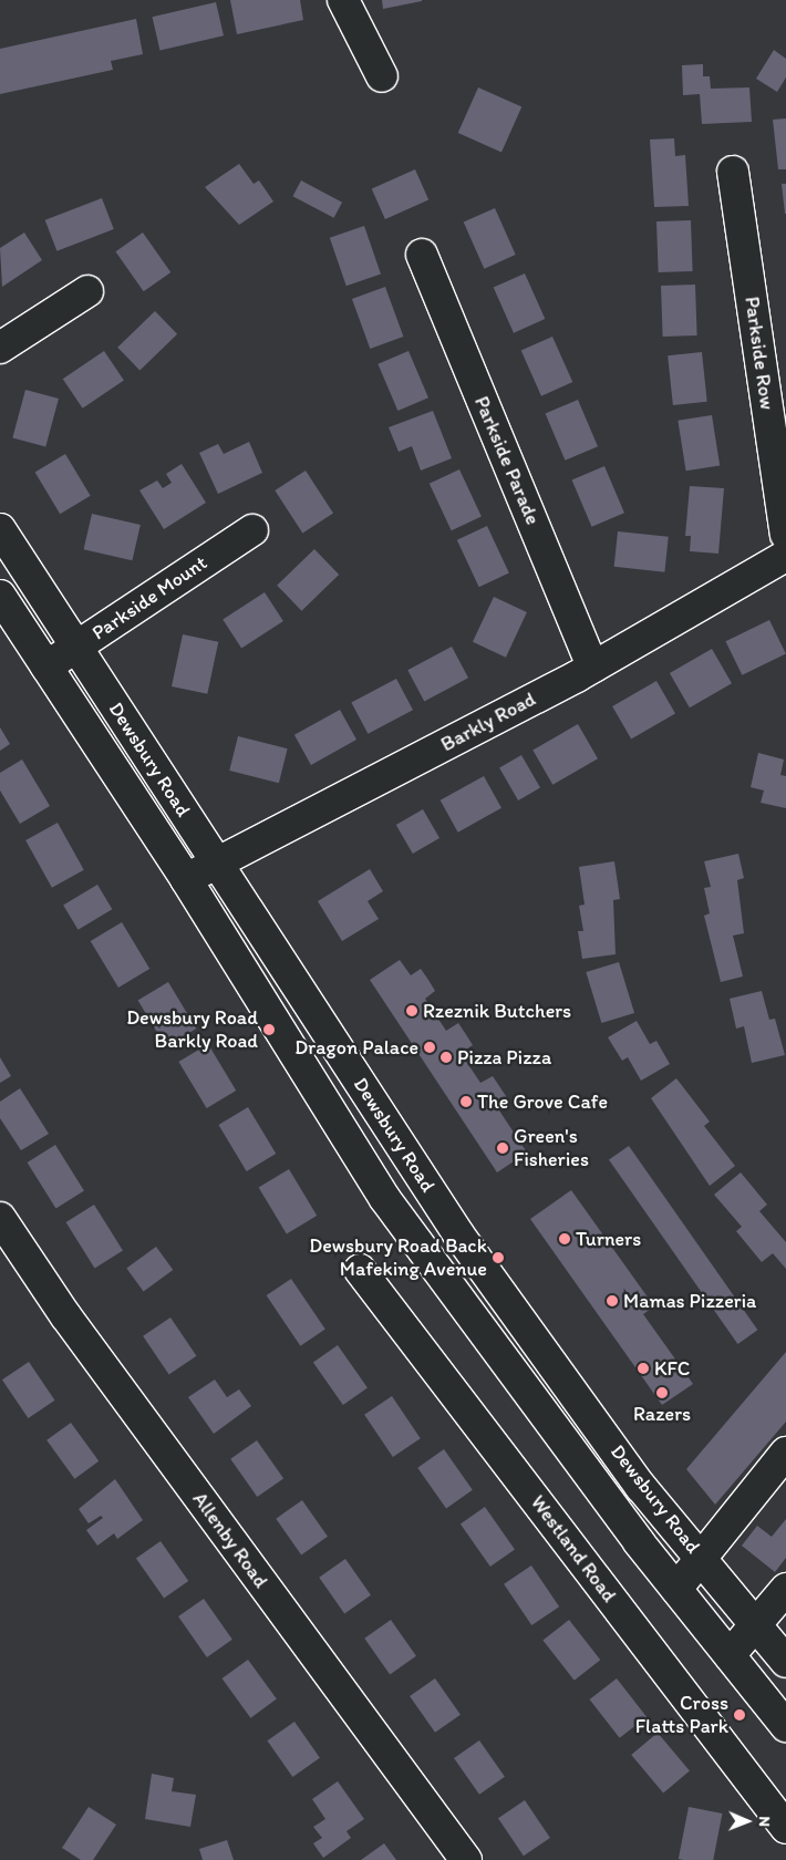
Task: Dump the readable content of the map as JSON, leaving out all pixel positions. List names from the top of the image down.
{
  "streets": {
    "street": [
      "Parkside Row",
      "Parkside Parade",
      "Parkside Mount",
      "Barkly Road",
      "Dewsbury Road",
      "Allenby Road",
      "Westland Road"
    ]
  },
  "crossings": [
    ["Parkside Parade", "Barkly Road"],
    ["Parkside Mount", "Dewsbury Road"],
    ["Barkly Road", "Dewsbury Road"]
  ],
  "places": [
    "Rzeznik Butchers",
    "Dewsbury Road Barkly Road",
    "Dragon Palace",
    "Pizza Pizza",
    "The Grove Cafe",
    "Green's Fisheries",
    "Turners",
    "Dewsbury Road Back Mafeking Avenue",
    "Mamas Pizzeria",
    "KFC",
    "Razers",
    "Cross Flatts Park"
  ],
  "north": "right"
}
